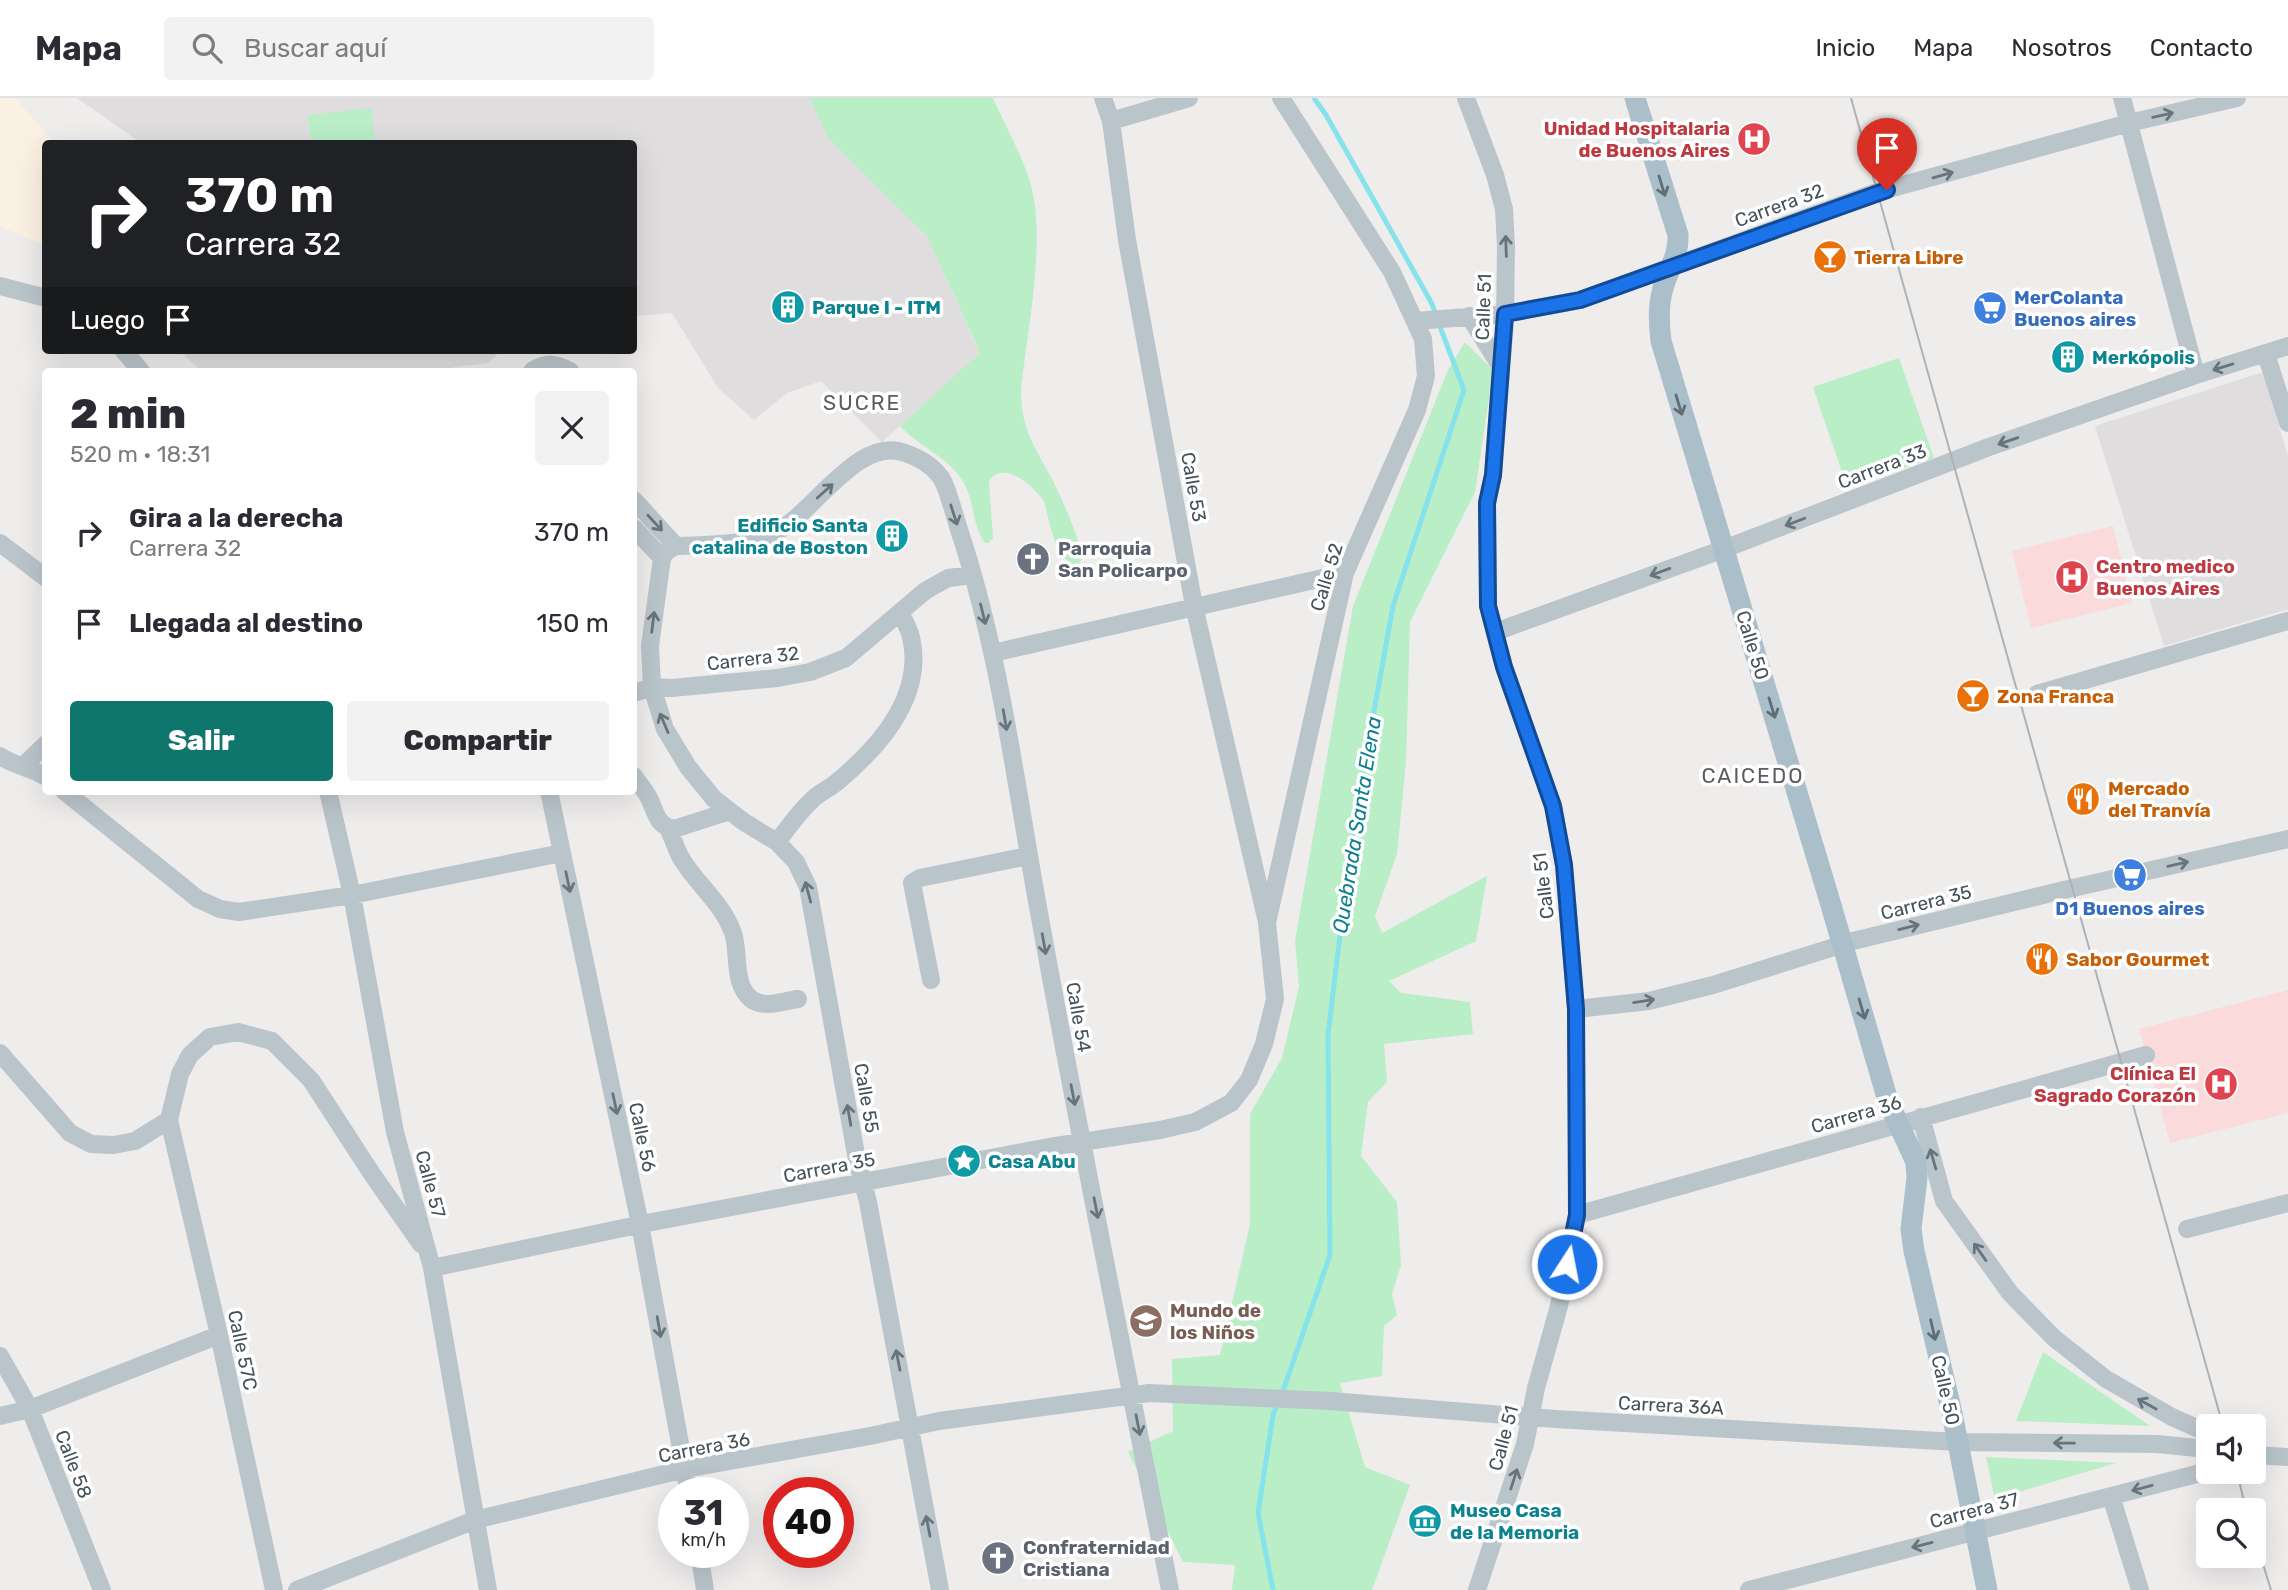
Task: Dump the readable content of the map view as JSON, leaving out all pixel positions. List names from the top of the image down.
{
  "streets": {
    "main road": ["Calle 50"],
    "street": [
      "Carrera 32",
      "Calle 51",
      "Carrera 33",
      "Calle 53",
      "Calle 52",
      "Carrera 35",
      "Calle 54",
      "Calle 55",
      "Carrera 36",
      "Calle 56",
      "Calle 57",
      "Calle 57C",
      "Carrera 36A",
      "Calle 58",
      "Carrera 37"
    ]
  },
  "crossings": [
    ["Carrera 32", "Calle 51"],
    ["Carrera 32", "Calle 52"],
    ["Carrera 32", "Calle 50"],
    ["Carrera 32", "Calle 54"],
    ["Carrera 32", "Calle 55"],
    ["Calle 51", "Carrera 33"],
    ["Calle 51", "Carrera 35"],
    ["Calle 51", "Carrera 36"],
    ["Calle 51", "Carrera 36A"],
    ["Carrera 33", "Calle 50"],
    ["Calle 53", "Calle 52"],
    ["Calle 52", "Carrera 35"],
    ["Calle 50", "Carrera 35"],
    ["Calle 50", "Carrera 36"],
    ["Calle 50", "Carrera 36A"],
    ["Calle 50", "Carrera 37"],
    ["Carrera 35", "Calle 54"],
    ["Carrera 35", "Calle 55"],
    ["Carrera 35", "Calle 56"],
    ["Carrera 35", "Calle 57"],
    ["Calle 54", "Carrera 36"],
    ["Calle 54", "Carrera 36A"],
    ["Calle 55", "Carrera 36"],
    ["Carrera 36", "Calle 56"],
    ["Carrera 36", "Calle 57"],
    ["Carrera 36", "Carrera 36A"]
  ],
  "one_way": [
    "Carrera 32",
    "Carrera 33",
    "Calle 50",
    "Carrera 35",
    "Calle 54",
    "Calle 55",
    "Calle 56",
    "Carrera 37"
  ],
  "districts": ["SUCRE", "CAICEDO"],
  "water": ["Quebrada Santa Elena"],
  "places": {
    "hospital": ["Unidad Hospitalaria de Buenos Aires", "Centro medico Buenos Aires", "Clínica El Sagrado Corazón"],
    "bar": ["Tierra Libre", "Zona Franca"],
    "building": ["Parque I - ITM", "Merkópolis", "Edificio Santa catalina de Boston"],
    "supermarket": ["MerColanta Buenos aires", "D1 Buenos aires"],
    "church": ["Parroquia San Policarpo", "Confraternidad Cristiana"],
    "restaurant": ["Mercado del Tranvía", "Sabor Gourmet"],
    "place": ["Casa Abu"],
    "school or university": ["Mundo de los Niños"],
    "museum": ["Museo Casa de la Memoria"]
  },
  "page": {
    "header": "Mapa",
    "search": "Buscar aquí",
    "nav": [
      "Inicio",
      "Mapa",
      "Nosotros",
      "Contacto"
    ],
    "turn": ["370 m", "Carrera 32"],
    "then": "Luego",
    "heading": ["2 min", "520 m · 18:31"],
    "list": [
      {
        "name": "Gira a la derecha",
        "note": "Carrera 32",
        "value": "370 m"
      },
      {
        "name": "Llegada al destino",
        "value": "150 m"
      }
    ],
    "buttons": ["Salir", "Compartir"],
    "speed": "31 km/h",
    "limit": "40"
  }
}
